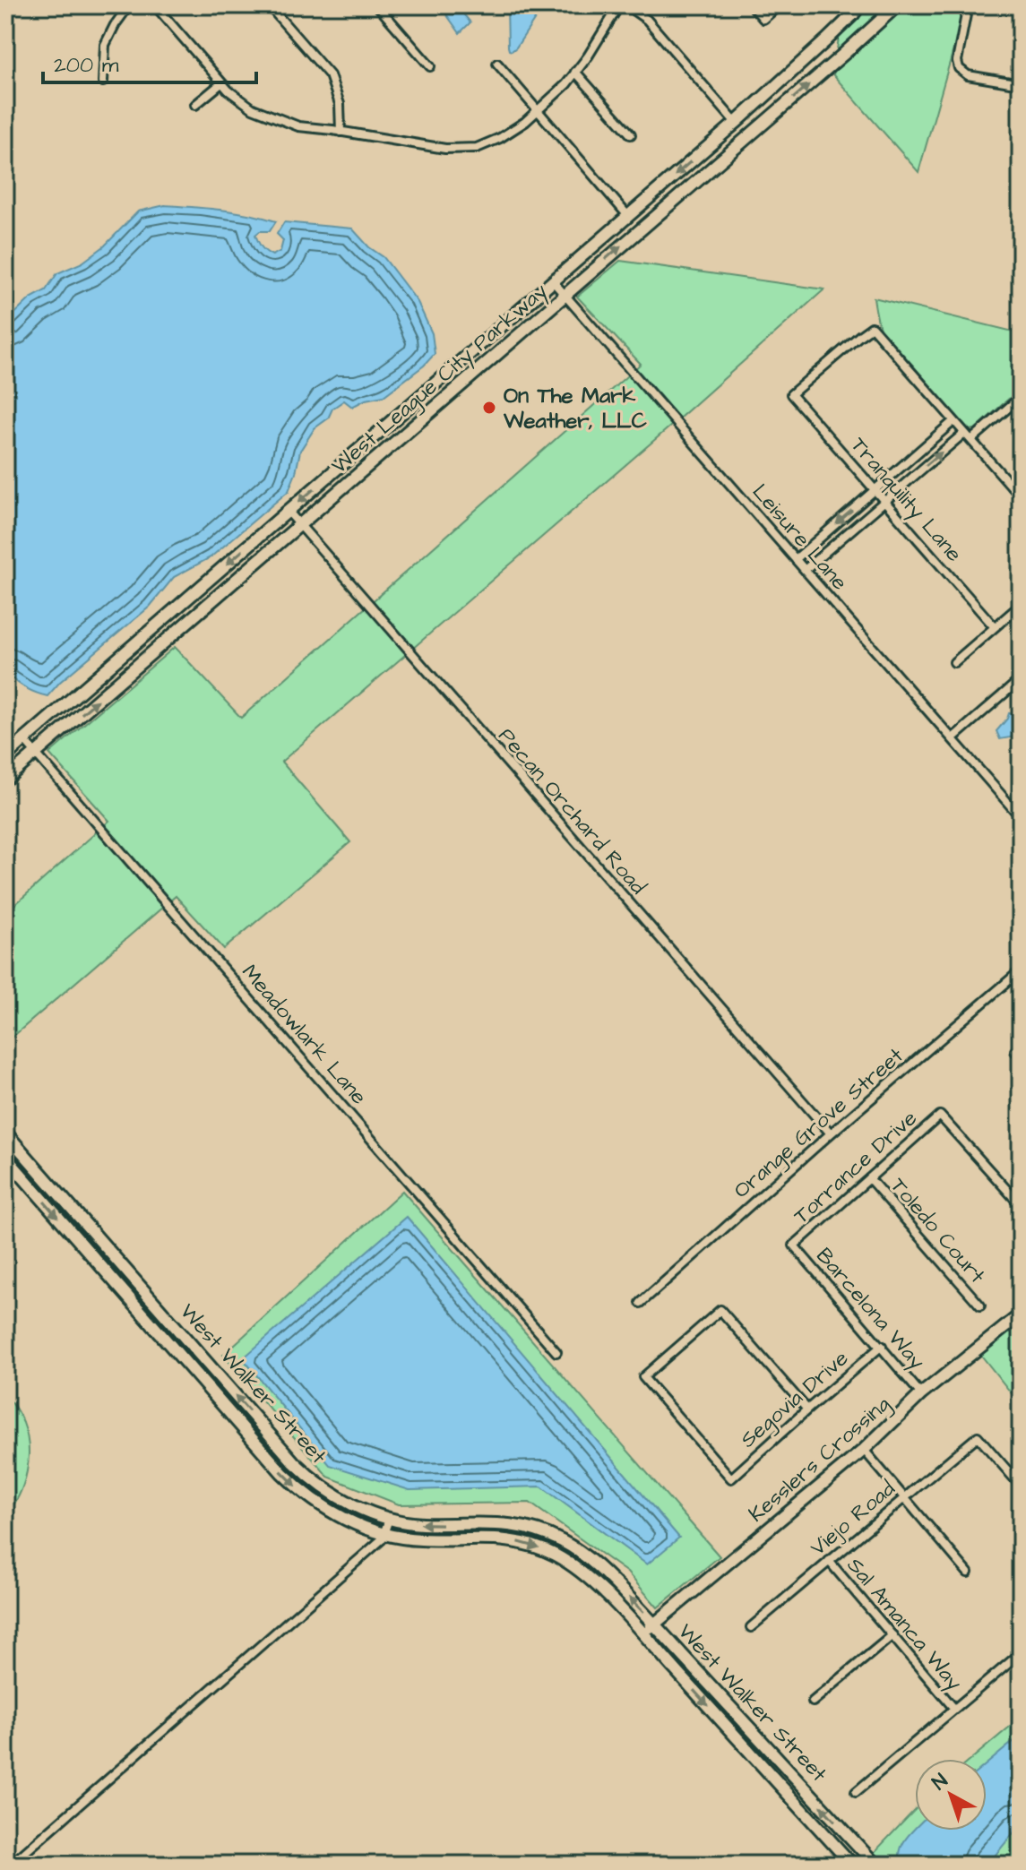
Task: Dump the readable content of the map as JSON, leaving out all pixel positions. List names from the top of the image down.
{
  "streets": {
    "street": [
      "West League City Parkway",
      "Tranquility Lane",
      "Leisure Lane",
      "Pecan Orchard Road",
      "Meadowlark Lane",
      "Orange Grove Street",
      "Torrance Drive",
      "Toledo Court",
      "Barcelona Way",
      "West Walker Street",
      "Segovia Drive",
      "Kesslers Crossing",
      "Viejo Road",
      "Sal Amanca Way"
    ]
  },
  "crossings": [
    ["West League City Parkway", "Leisure Lane"],
    ["West League City Parkway", "Pecan Orchard Road"],
    ["West League City Parkway", "Meadowlark Lane"],
    ["Pecan Orchard Road", "Orange Grove Street"],
    ["Torrance Drive", "Toledo Court"],
    ["Torrance Drive", "Barcelona Way"],
    ["Barcelona Way", "Segovia Drive"],
    ["Barcelona Way", "Kesslers Crossing"],
    ["West Walker Street", "Kesslers Crossing"],
    ["Viejo Road", "Sal Amanca Way"]
  ],
  "places": ["On The Mark Weather, LLC"],
  "scale_bar": "200 m",
  "north": "top left"
}
